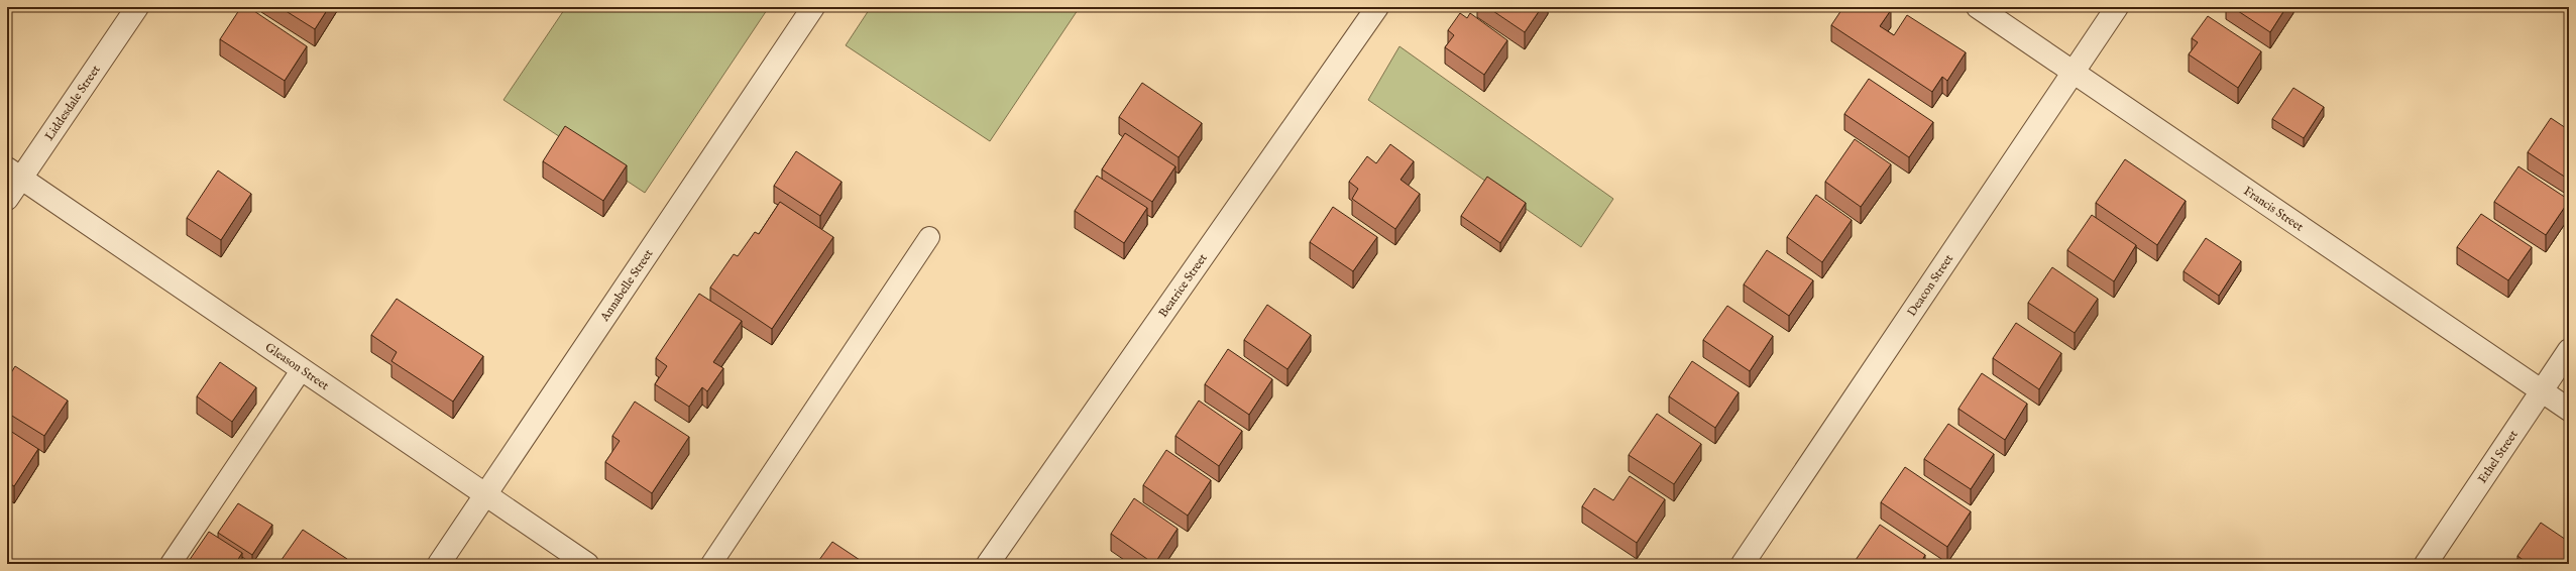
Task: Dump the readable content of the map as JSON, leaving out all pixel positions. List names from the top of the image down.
{
  "streets": {
    "street": [
      "Liddesdale Street",
      "Francis Street",
      "Annabelle Street",
      "Beatrice Street",
      "Deacon Street",
      "Gleason Street",
      "Ethel Street"
    ]
  },
  "crossings": [
    ["Liddesdale Street", "Gleason Street"],
    ["Francis Street", "Deacon Street"],
    ["Francis Street", "Ethel Street"],
    ["Annabelle Street", "Gleason Street"]
  ]
}
